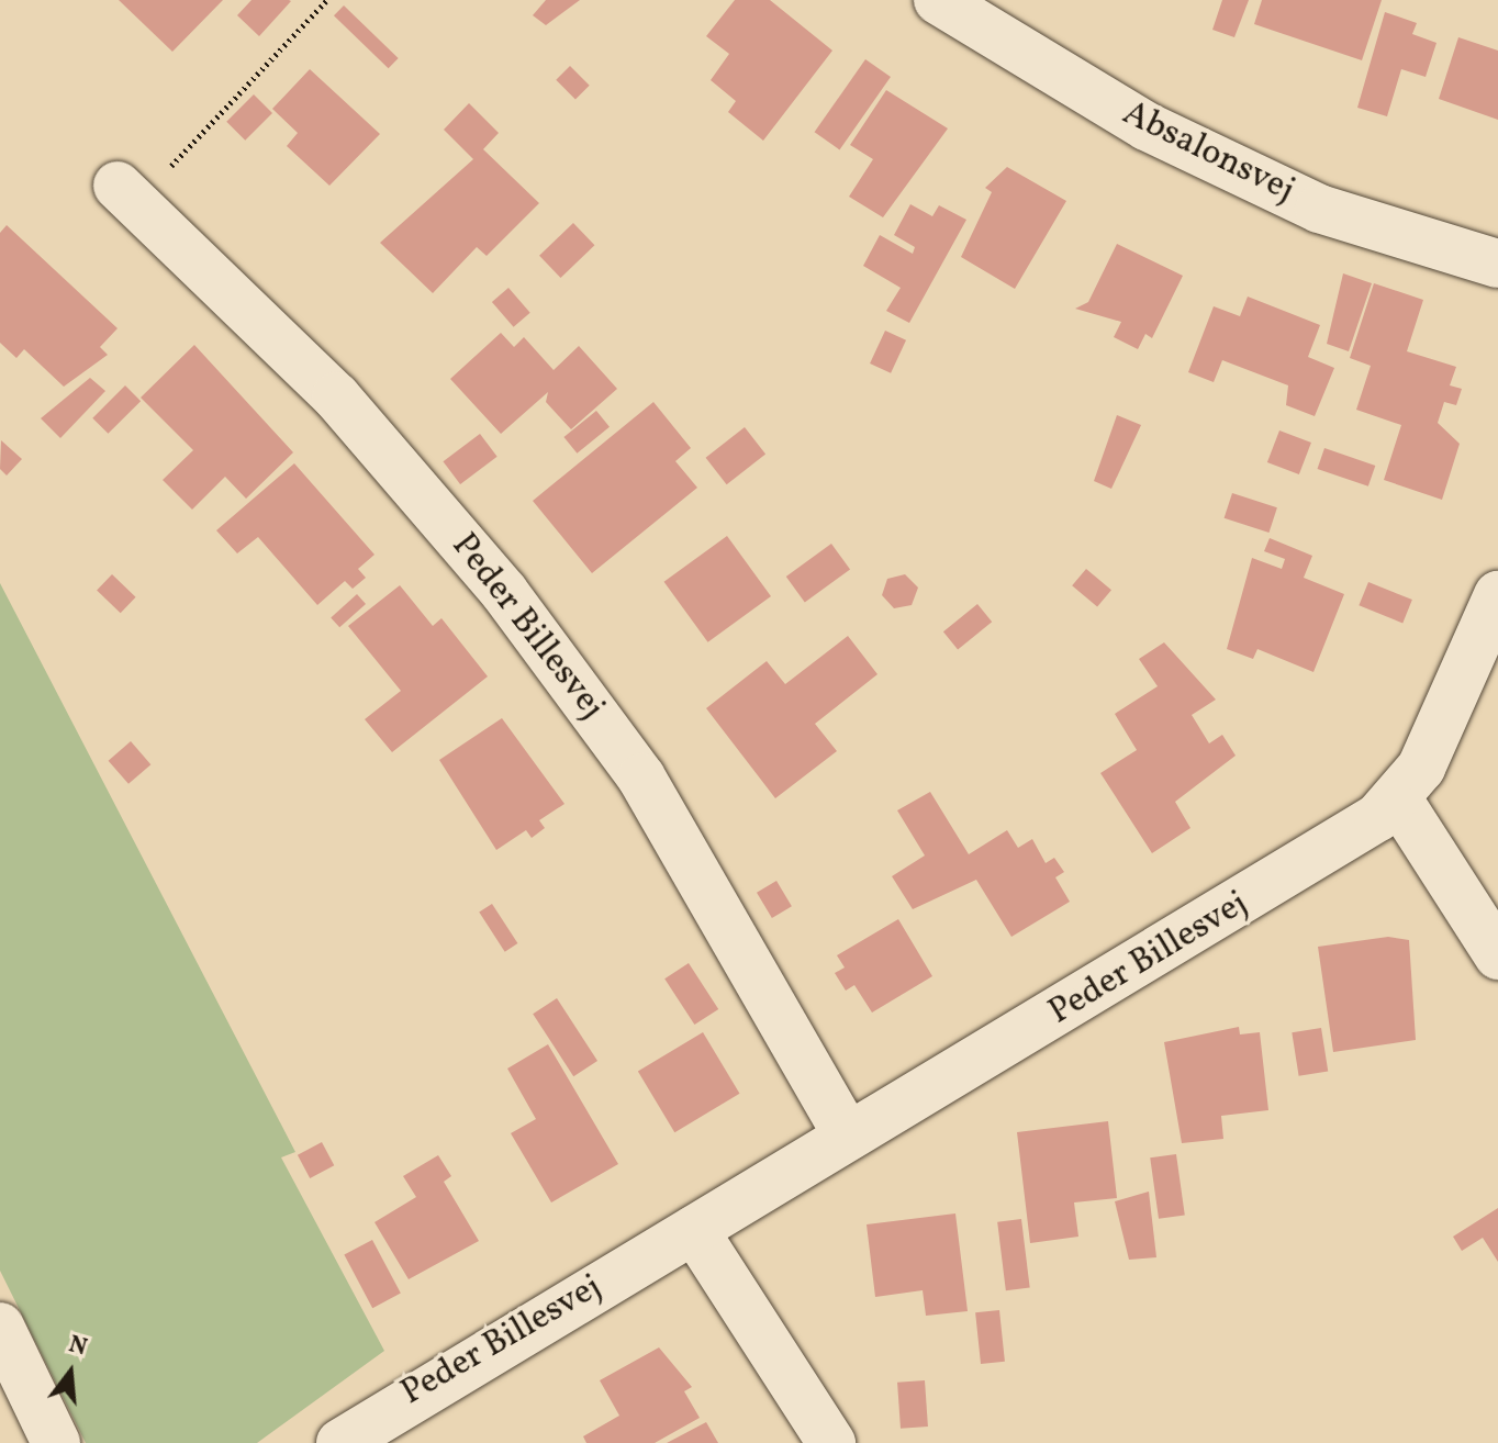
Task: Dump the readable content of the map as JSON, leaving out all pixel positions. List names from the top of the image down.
{
  "streets": {
    "street": ["Absalonsvej", "Peder Billesvej"]
  },
  "north": "top"
}
